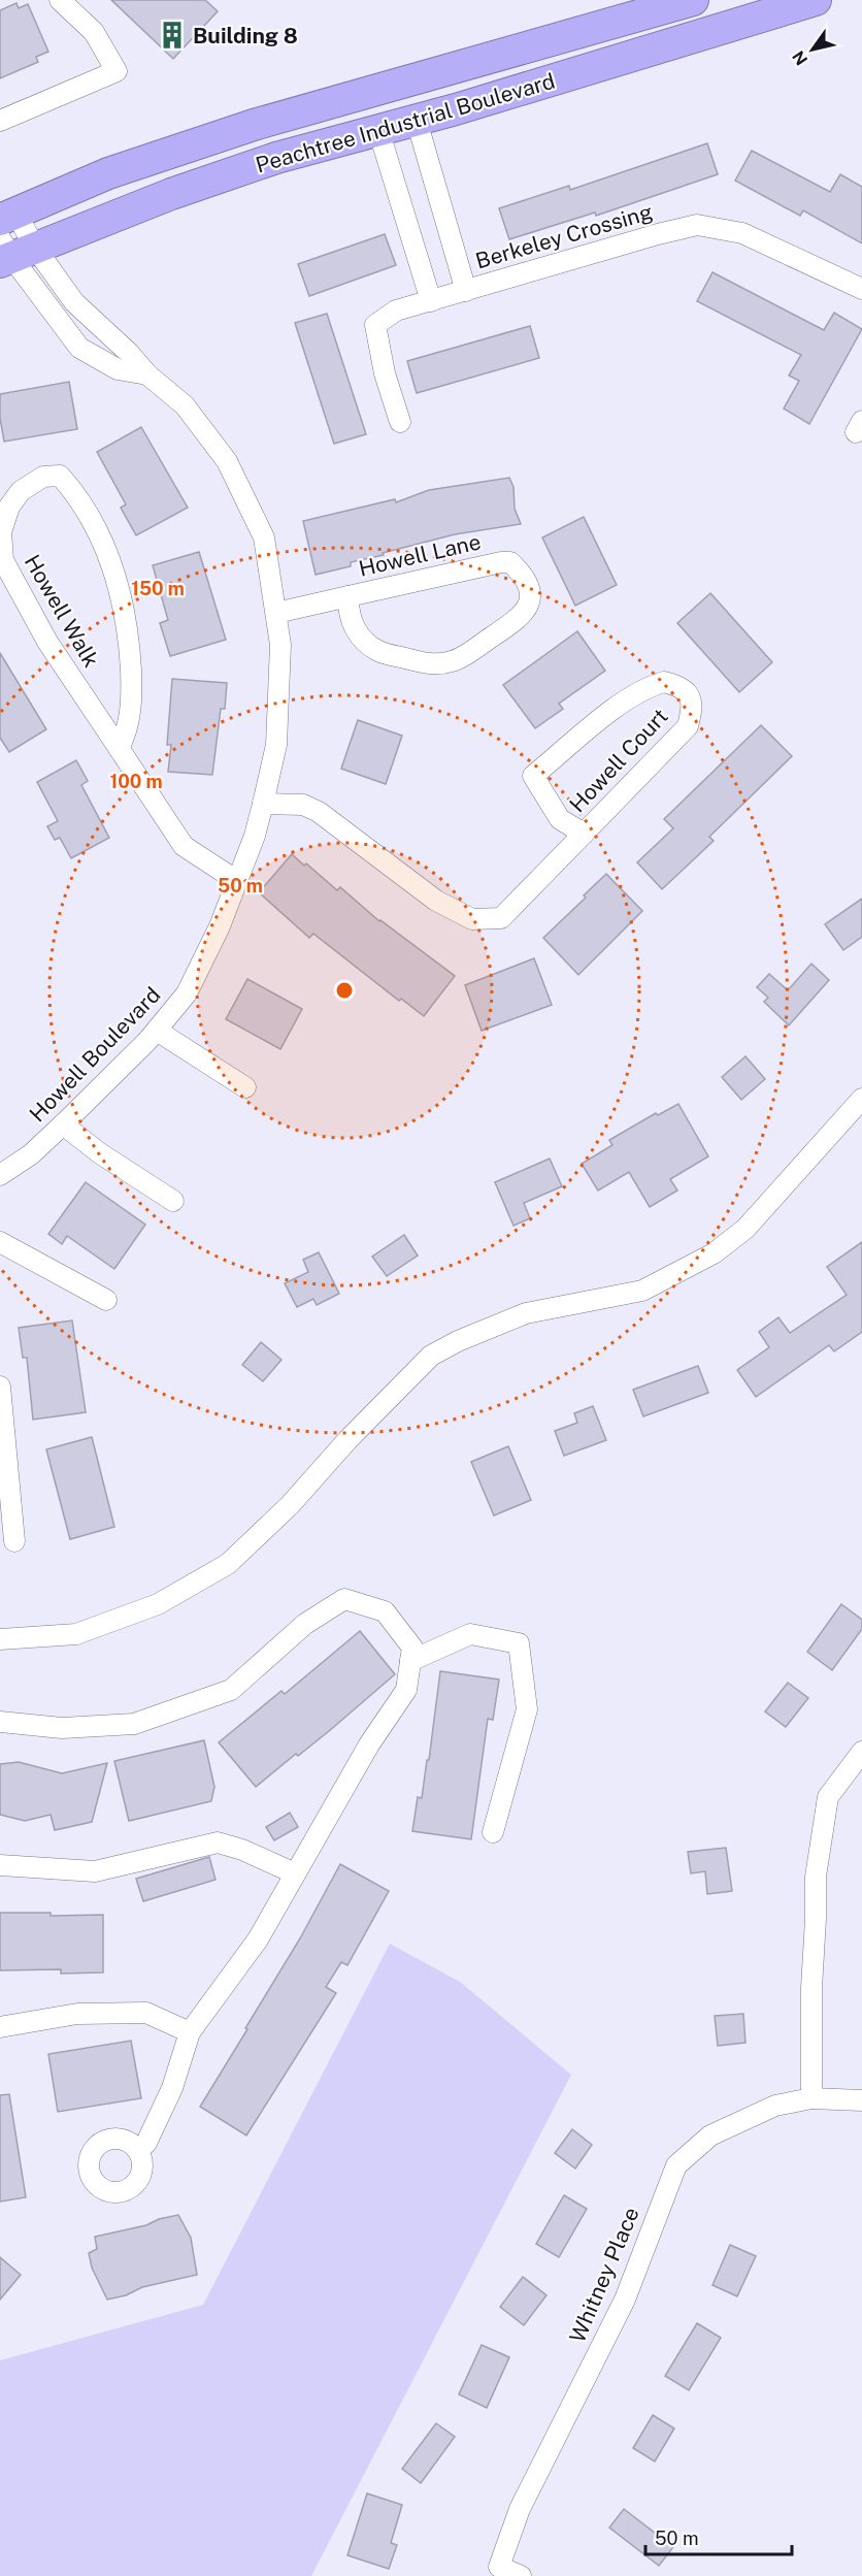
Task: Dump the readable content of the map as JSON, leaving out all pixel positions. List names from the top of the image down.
{
  "streets": {
    "highway": ["Peachtree Industrial Boulevard"],
    "street": [
      "Berkeley Crossing",
      "Howell Lane",
      "Howell Walk",
      "Howell Court",
      "Howell Boulevard",
      "Whitney Place"
    ]
  },
  "crossings": [
    ["Peachtree Industrial Boulevard", "Howell Boulevard"],
    ["Howell Lane", "Howell Boulevard"],
    ["Howell Walk", "Howell Boulevard"],
    ["Howell Court", "Howell Boulevard"]
  ],
  "places": {
    "building": ["Building 8"]
  },
  "scale_bar": "50 m",
  "north": "bottom left",
  "rings": ["150 m", "100 m", "50 m"]
}
